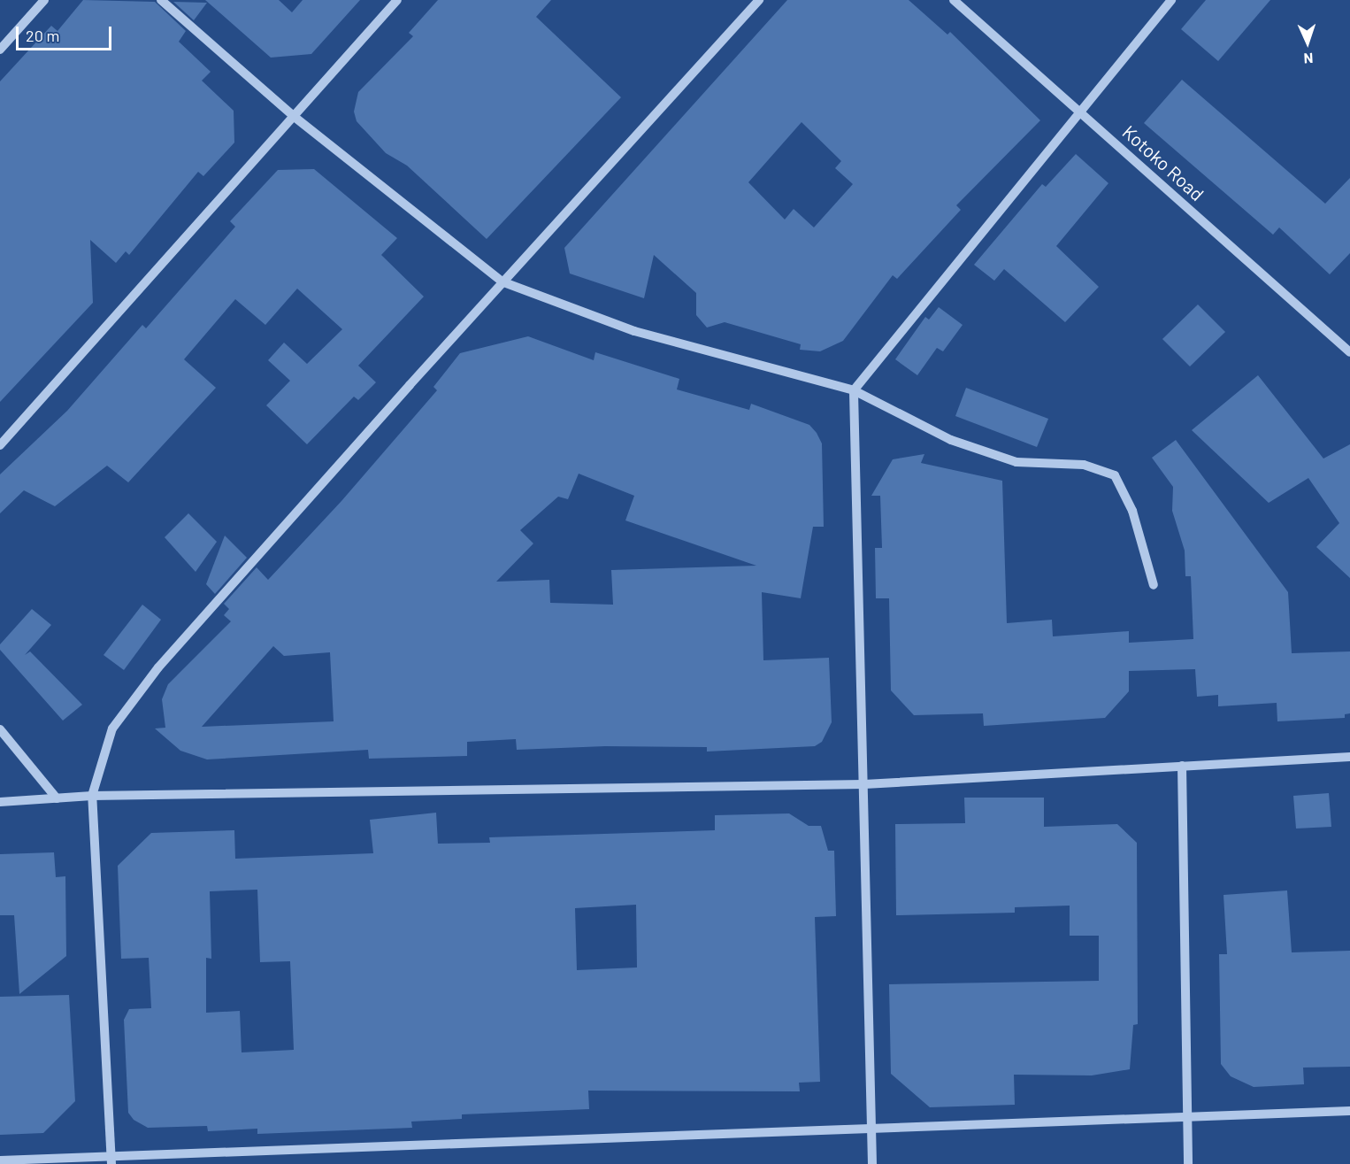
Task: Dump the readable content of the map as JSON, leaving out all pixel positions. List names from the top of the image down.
{
  "streets": {
    "street": ["Kotoko Road"]
  },
  "scale_bar": "20 m",
  "north": "bottom"
}
